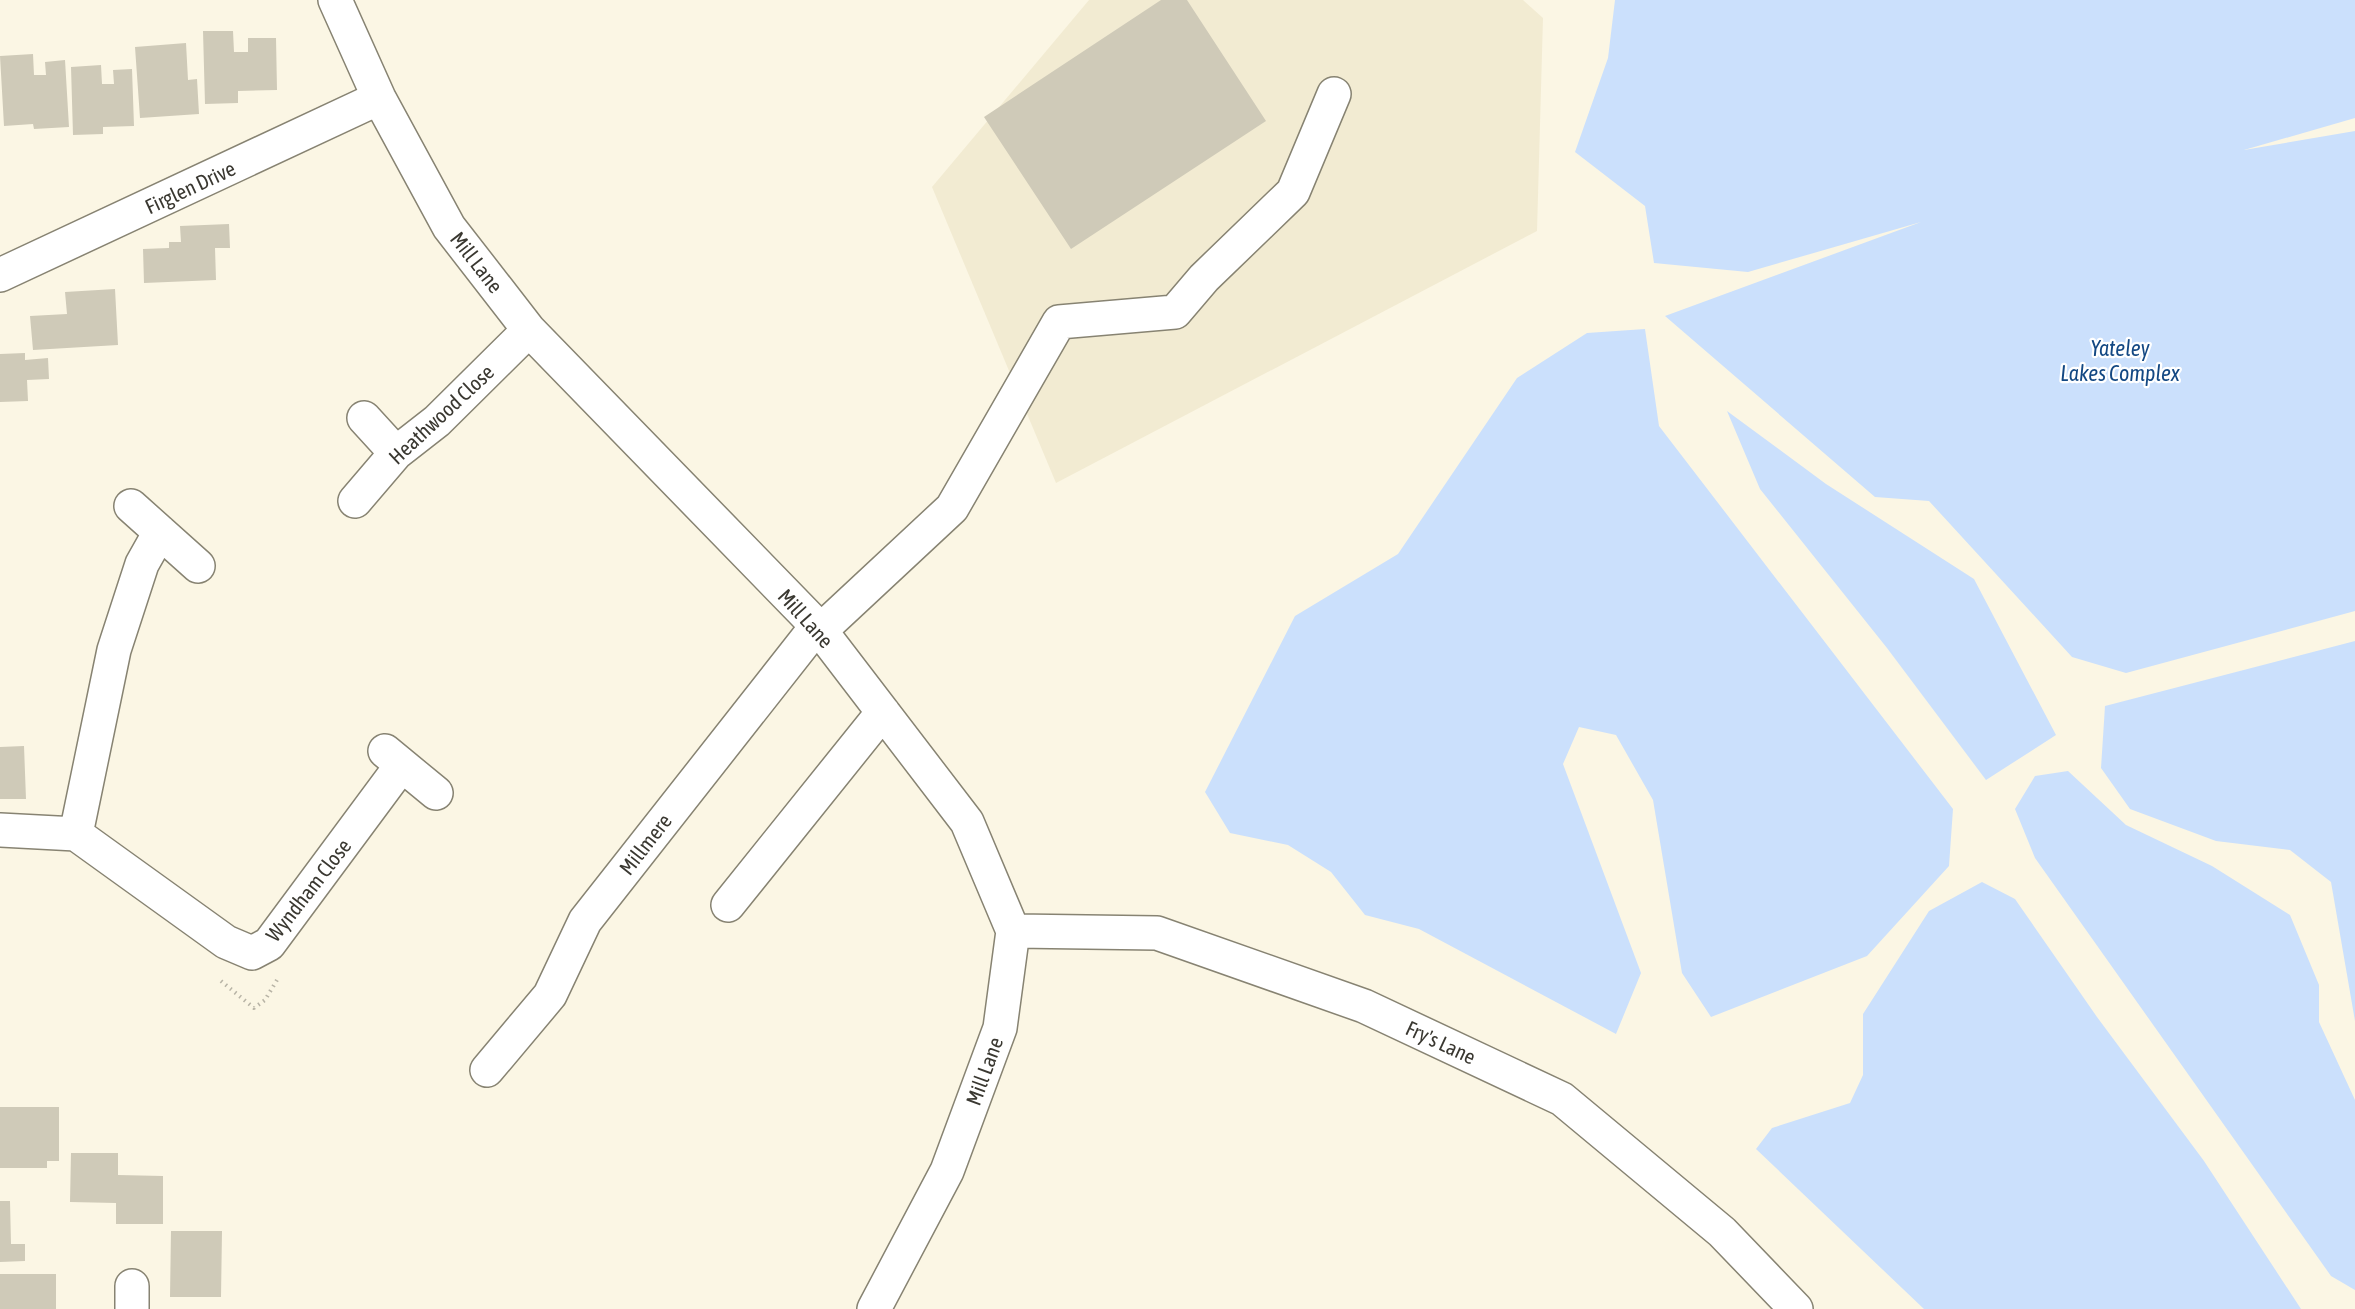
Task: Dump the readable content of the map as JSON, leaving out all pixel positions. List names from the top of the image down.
{
  "streets": {
    "street": [
      "Firglen Drive",
      "Mill Lane",
      "Heathwood Close",
      "Millmere",
      "Wyndham Close",
      "Fry's Lane"
    ]
  },
  "crossings": [
    ["Firglen Drive", "Mill Lane"],
    ["Mill Lane", "Heathwood Close"],
    ["Mill Lane", "Millmere"],
    ["Mill Lane", "Fry's Lane"]
  ],
  "water": ["Yateley Lakes Complex"]
}
